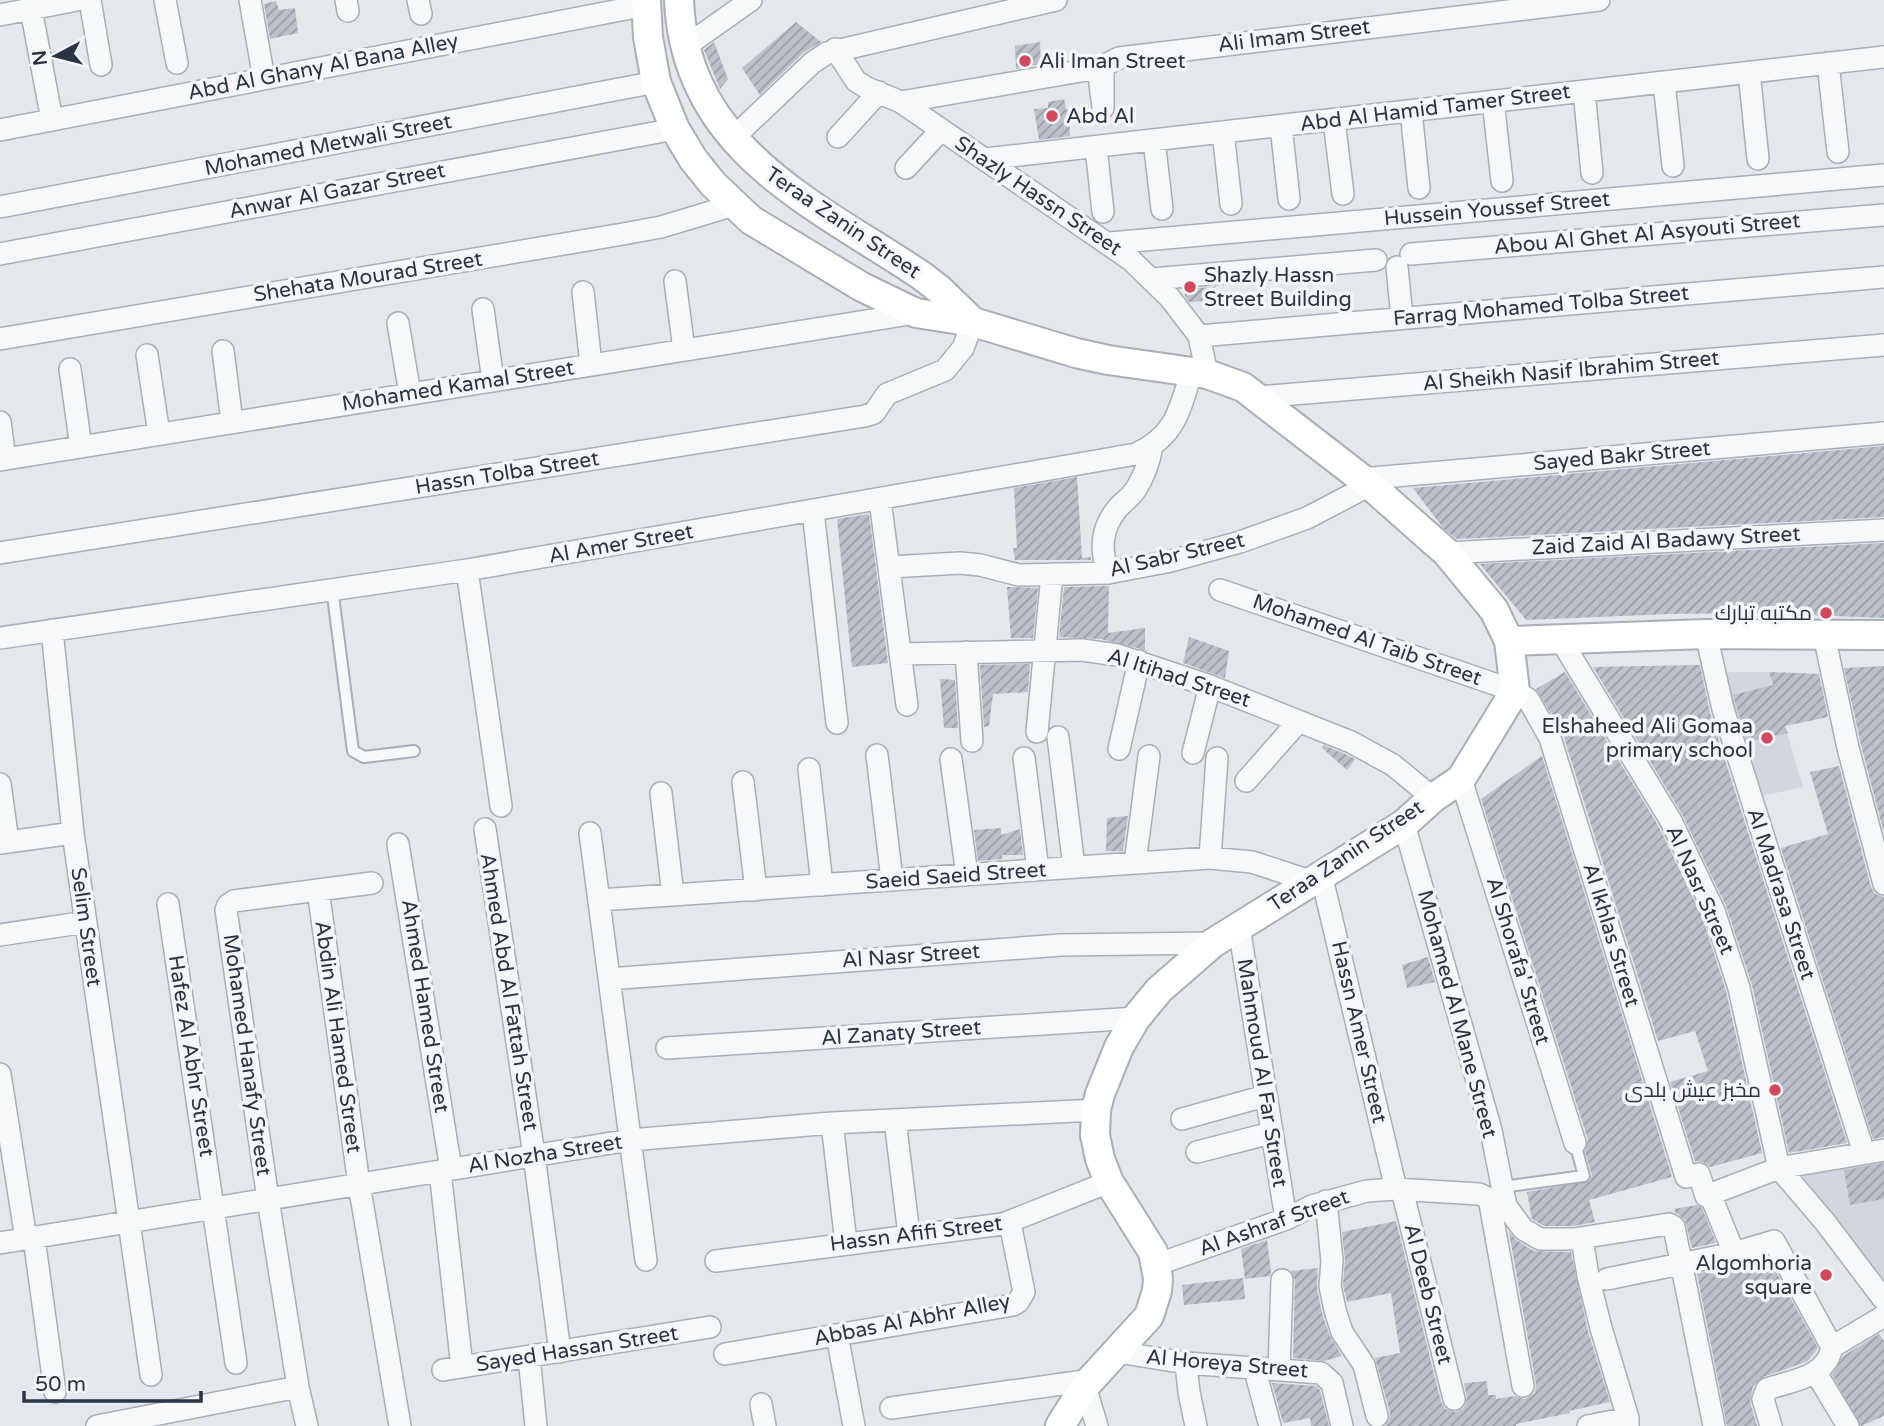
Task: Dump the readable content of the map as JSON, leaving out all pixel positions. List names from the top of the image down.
{
  "streets": {
    "street": [
      "Ali Imam Street",
      "Abd Al Ghany Al Bana Alley",
      "Abd Al Hamid Tamer Street",
      "Mohamed Metwali Street",
      "Anwar Al Gazar Street",
      "Shazly Hassn Street",
      "Hussein Youssef Street",
      "Teraa Zanin Street",
      "Abou Al Ghet Al Asyouti Street",
      "Shehata Mourad Street",
      "Farrag Mohamed Tolba Street",
      "Al Sheikh Nasif Ibrahim Street",
      "Mohamed Kamal Street",
      "Sayed Bakr Street",
      "Hassn Tolba Street",
      "Zaid Zaid Al Badawy Street",
      "Al Amer Street",
      "Al Sabr Street",
      "Mohamed Al Taib Street",
      "Al Itihad Street",
      "Saeid Saeid Street",
      "Al Nasr Street",
      "Al Madrasa Street",
      "Selim Street",
      "Al Ikhlas Street",
      "Al Shorafa' Street",
      "Ahmed Abd Al Fattah Street",
      "Ahmed Hamed Street",
      "Mohamed Al Mane Street",
      "Hassn Amer Street",
      "Al Zanaty Street",
      "Abdin Ali Hamed Street",
      "Mohamed Hanafy Street",
      "Hafez Al Abhr Street",
      "Mahmoud Al Far Street",
      "Al Nozha Street",
      "Al Ashraf Street",
      "Hassn Afifi Street",
      "Al Deeb Street",
      "Abbas Al Abhr Alley",
      "Sayed Hassan Street",
      "Al Horeya Street"
    ]
  },
  "crossings": [
    ["Abd Al Ghany Al Bana Alley", "Teraa Zanin Street"],
    ["Abd Al Hamid Tamer Street", "Shazly Hassn Street"],
    ["Mohamed Metwali Street", "Teraa Zanin Street"],
    ["Anwar Al Gazar Street", "Teraa Zanin Street"],
    ["Shazly Hassn Street", "Hussein Youssef Street"],
    ["Shazly Hassn Street", "Teraa Zanin Street"],
    ["Shazly Hassn Street", "Farrag Mohamed Tolba Street"],
    ["Teraa Zanin Street", "Shehata Mourad Street"],
    ["Teraa Zanin Street", "Al Sheikh Nasif Ibrahim Street"],
    ["Teraa Zanin Street", "Mohamed Kamal Street"],
    ["Teraa Zanin Street", "Sayed Bakr Street"],
    ["Teraa Zanin Street", "Hassn Tolba Street"],
    ["Teraa Zanin Street", "Zaid Zaid Al Badawy Street"],
    ["Teraa Zanin Street", "Al Sabr Street"],
    ["Teraa Zanin Street", "Mohamed Al Taib Street"],
    ["Teraa Zanin Street", "Al Itihad Street"],
    ["Teraa Zanin Street", "Saeid Saeid Street"],
    ["Teraa Zanin Street", "Al Nasr Street"],
    ["Teraa Zanin Street", "Al Ikhlas Street"],
    ["Teraa Zanin Street", "Al Shorafa' Street"],
    ["Teraa Zanin Street", "Mohamed Al Mane Street"],
    ["Teraa Zanin Street", "Hassn Amer Street"],
    ["Teraa Zanin Street", "Al Zanaty Street"],
    ["Teraa Zanin Street", "Mahmoud Al Far Street"],
    ["Teraa Zanin Street", "Al Nozha Street"],
    ["Teraa Zanin Street", "Al Ashraf Street"],
    ["Teraa Zanin Street", "Hassn Afifi Street"],
    ["Teraa Zanin Street", "Al Horeya Street"],
    ["Abou Al Ghet Al Asyouti Street", "Farrag Mohamed Tolba Street"],
    ["Sayed Bakr Street", "Al Sabr Street"],
    ["Al Amer Street", "Selim Street"],
    ["Mohamed Al Taib Street", "Al Ikhlas Street"],
    ["Saeid Saeid Street", "Hassn Amer Street"],
    ["Selim Street", "Al Nozha Street"],
    ["Ahmed Abd Al Fattah Street", "Al Nozha Street"],
    ["Ahmed Abd Al Fattah Street", "Sayed Hassan Street"],
    ["Ahmed Hamed Street", "Al Nozha Street"],
    ["Ahmed Hamed Street", "Sayed Hassan Street"],
    ["Mohamed Al Mane Street", "Al Ashraf Street"],
    ["Hassn Amer Street", "Al Ashraf Street"],
    ["Hassn Amer Street", "Al Deeb Street"],
    ["Abdin Ali Hamed Street", "Mohamed Hanafy Street"],
    ["Abdin Ali Hamed Street", "Al Nozha Street"],
    ["Mohamed Hanafy Street", "Al Nozha Street"],
    ["Hafez Al Abhr Street", "Al Nozha Street"],
    ["Mahmoud Al Far Street", "Al Ashraf Street"],
    ["Al Ashraf Street", "Al Deeb Street"],
    ["Hassn Afifi Street", "Abbas Al Abhr Alley"]
  ],
  "places": [
    "Ali Iman Street",
    "Abd Al",
    "Shazly Hassn Street Building",
    "مكتبه تبارك",
    "Elshaheed Ali Gomaa primary school",
    "مخبز عيش بلدى",
    "Algomhoria square"
  ],
  "scale_bar": "50 m",
  "north": "left"
}
